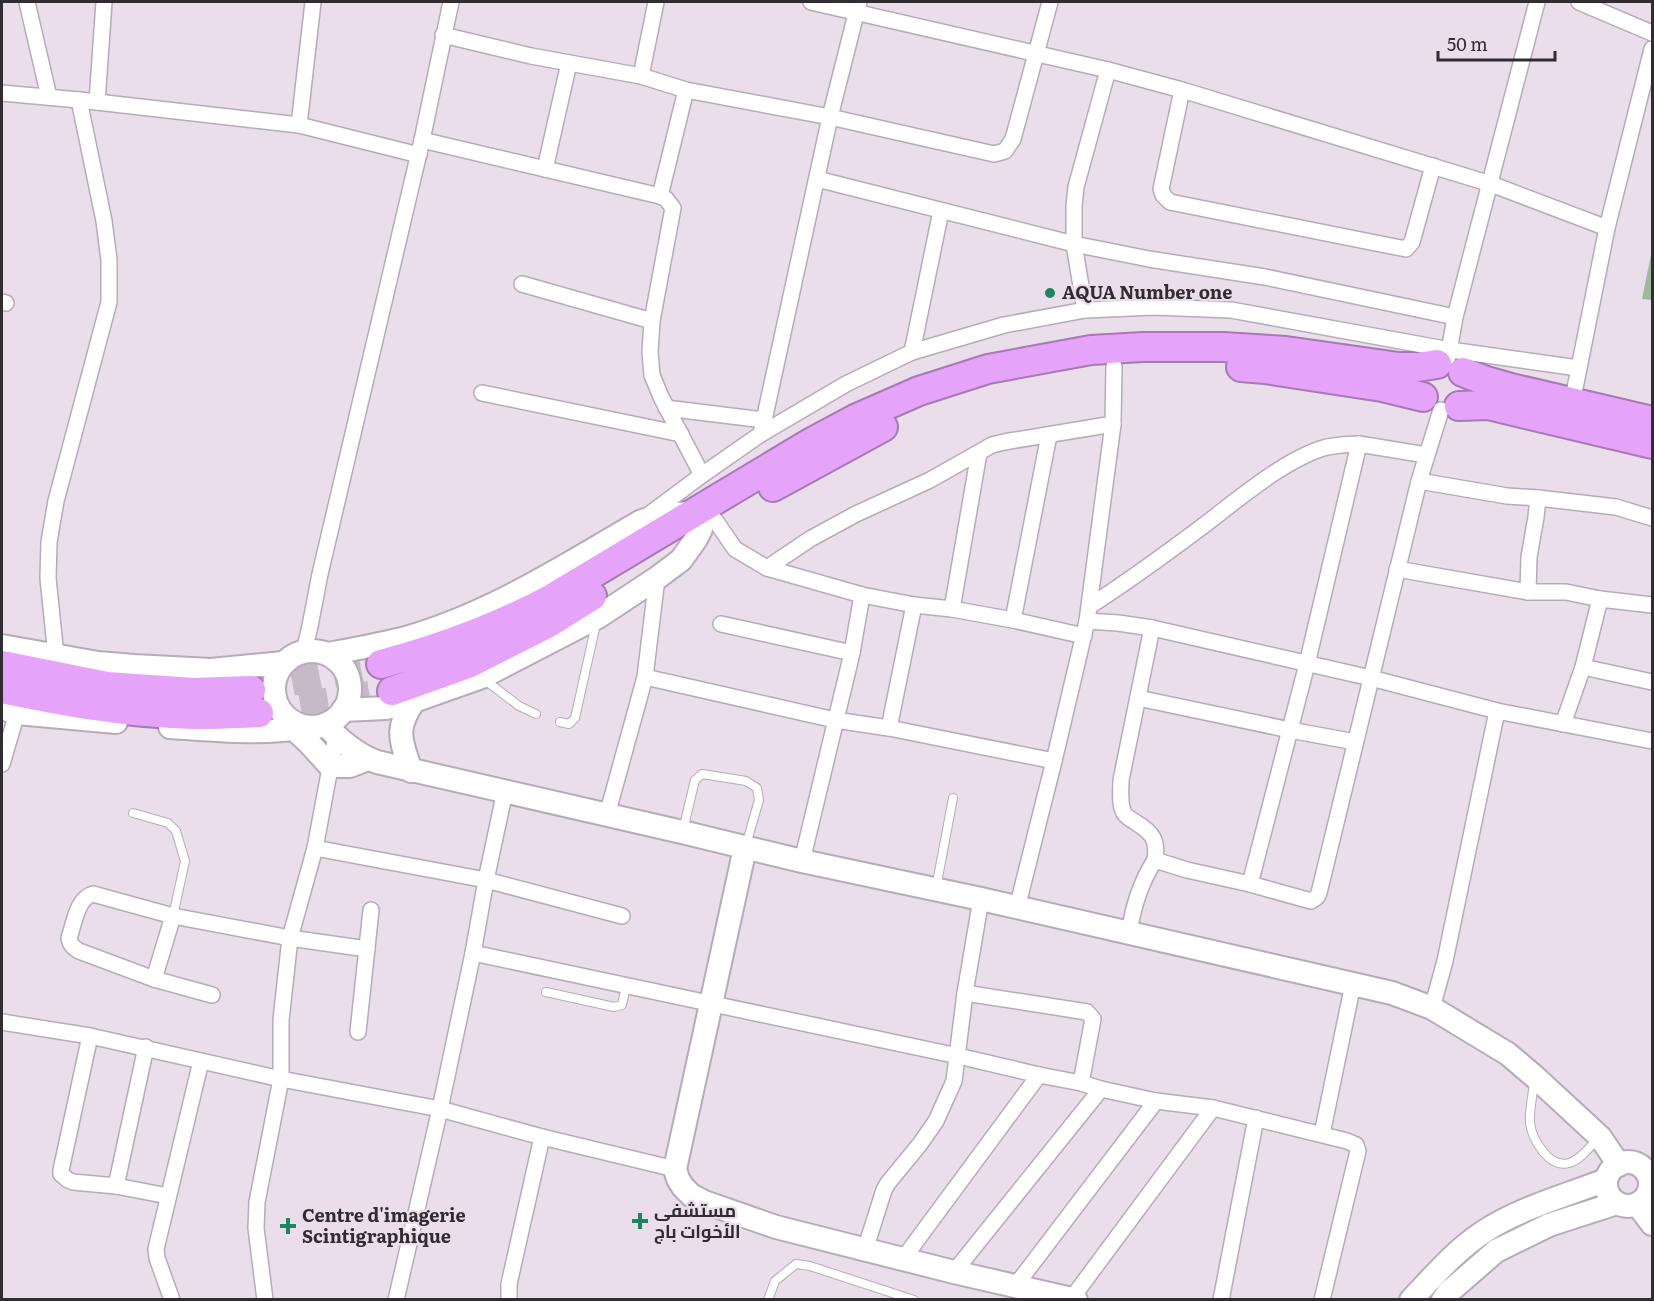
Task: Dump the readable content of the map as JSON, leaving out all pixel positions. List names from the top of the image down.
{
  "places": {
    "other": ["AQUA Number one"],
    "health": ["مستشفى الأخوات باج", "Centre d'imagerie Scintigraphique"]
  },
  "scale_bar": "50 m"
}
